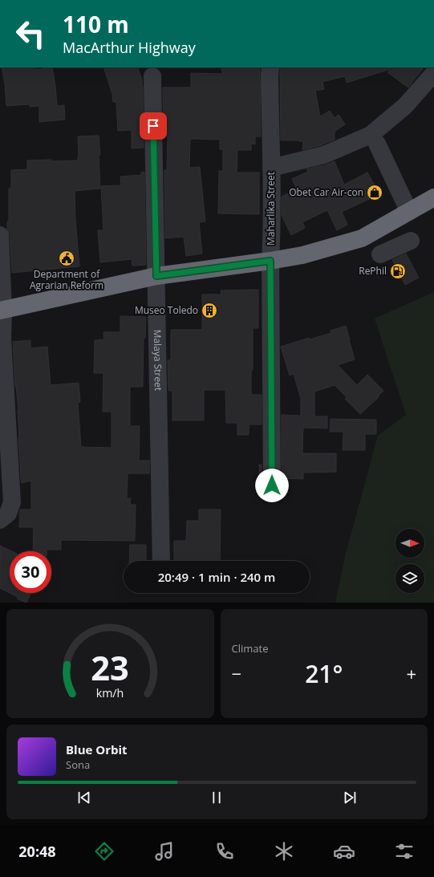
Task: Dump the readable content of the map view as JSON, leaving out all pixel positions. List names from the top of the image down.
{
  "streets": {
    "street": ["Maharlika Street", "Malaya Street"]
  },
  "places": {
    "shop": ["Obet Car Air-con"],
    "public building": ["Department of Agrarian Reform"],
    "fuel station": ["RePhil"],
    "building": ["Museo Toledo"]
  },
  "north": "right",
  "page": {
    "turn": ["110 m", "MacArthur Highway"],
    "limit": "30",
    "trip": "20:49 · 1 min · 240 m",
    "tile": "Climate",
    "heat": ["−", "21°", "+"],
    "song": ["Blue Orbit", "Sona"],
    "tabs": "20:48",
    "gauge": ["23", "km/h"]
  }
}
